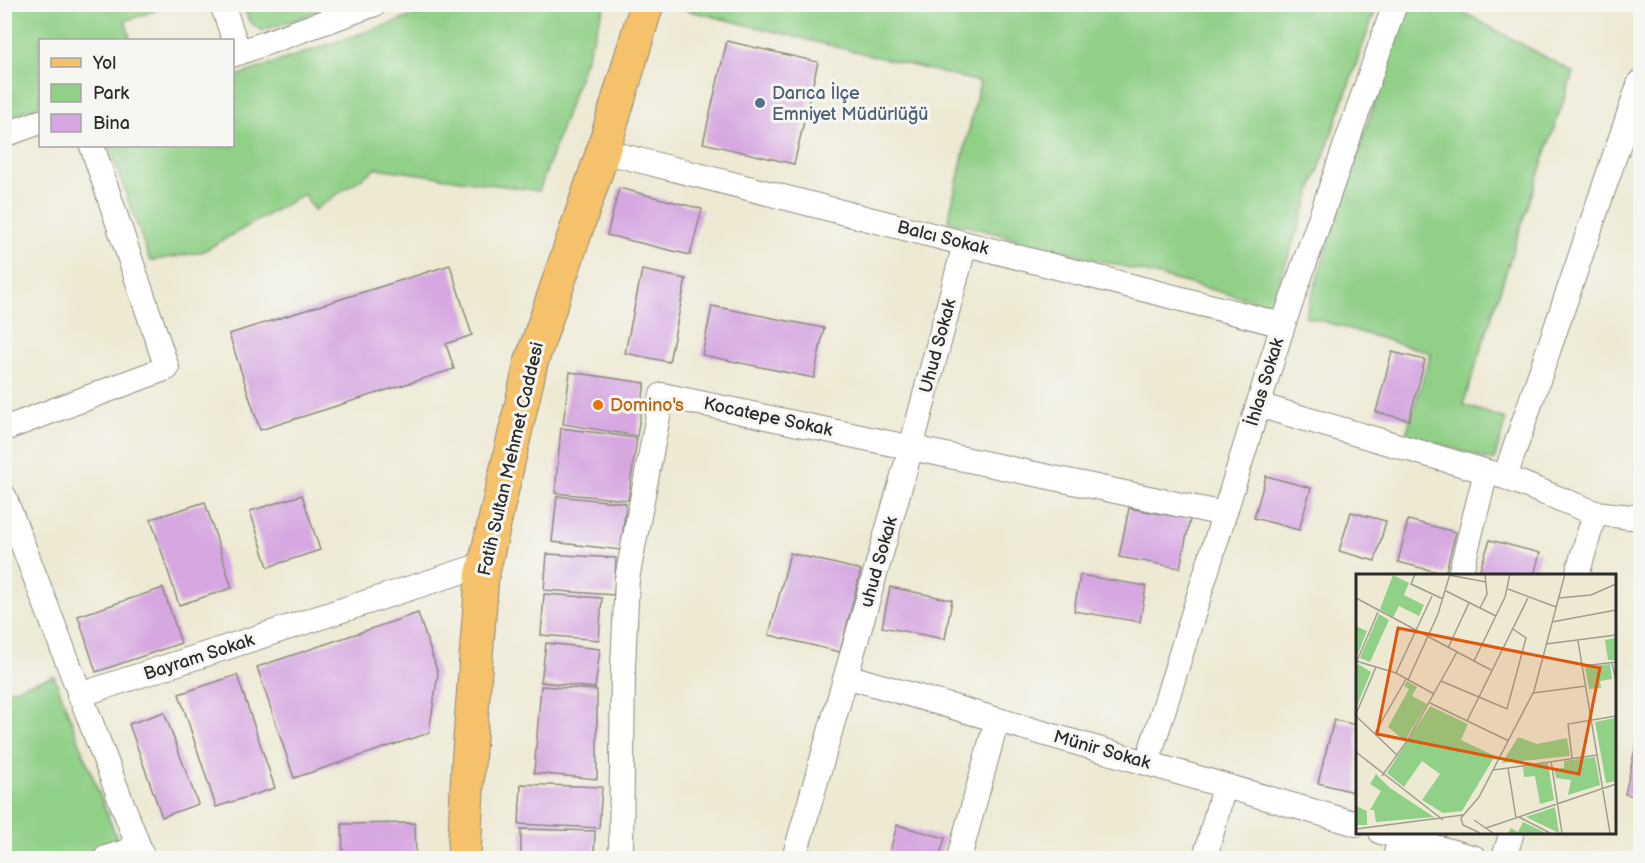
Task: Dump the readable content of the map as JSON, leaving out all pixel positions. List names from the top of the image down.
{
  "streets": {
    "main road": ["Fatih Sultan Mehmet Caddesi"],
    "street": [
      "Balcı Sokak",
      "Uhud Sokak",
      "İhlas Sokak",
      "Kocatepe Sokak",
      "uhud Sokak",
      "Bayram Sokak",
      "Münir Sokak"
    ]
  },
  "crossings": [
    ["Balcı Sokak", "Uhud Sokak"],
    ["Balcı Sokak", "İhlas Sokak"],
    ["Balcı Sokak", "Fatih Sultan Mehmet Caddesi"],
    ["Uhud Sokak", "Kocatepe Sokak"],
    ["Uhud Sokak", "uhud Sokak"],
    ["İhlas Sokak", "Kocatepe Sokak"],
    ["İhlas Sokak", "Münir Sokak"],
    ["Kocatepe Sokak", "uhud Sokak"],
    ["Fatih Sultan Mehmet Caddesi", "Bayram Sokak"],
    ["uhud Sokak", "Münir Sokak"]
  ],
  "places": ["Darıca İlçe Emniyet Müdürlüğü", "Domino's"],
  "legend": ["Yol", "Park", "Bina"]
}
